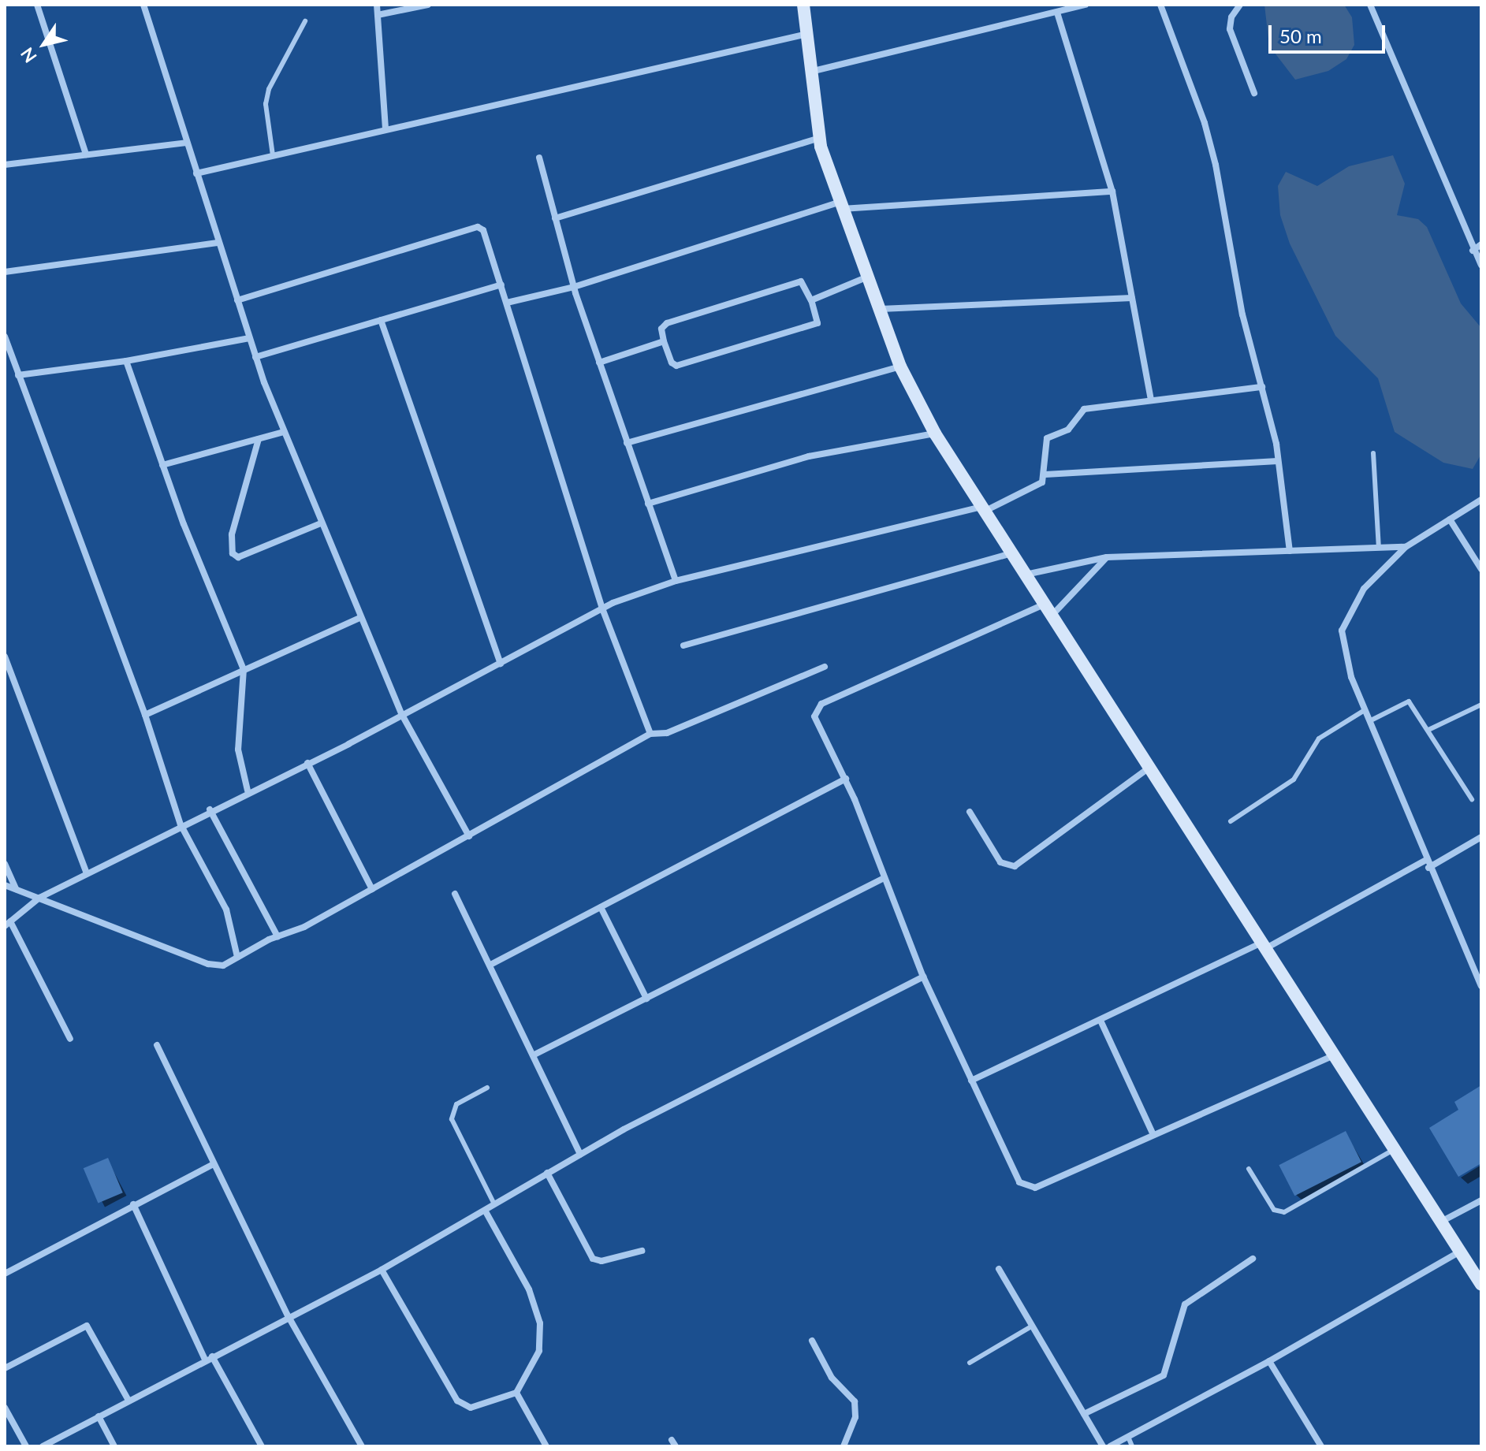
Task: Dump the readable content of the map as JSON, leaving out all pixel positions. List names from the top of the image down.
{
  "scale_bar": "50 m",
  "north": "bottom left"
}
